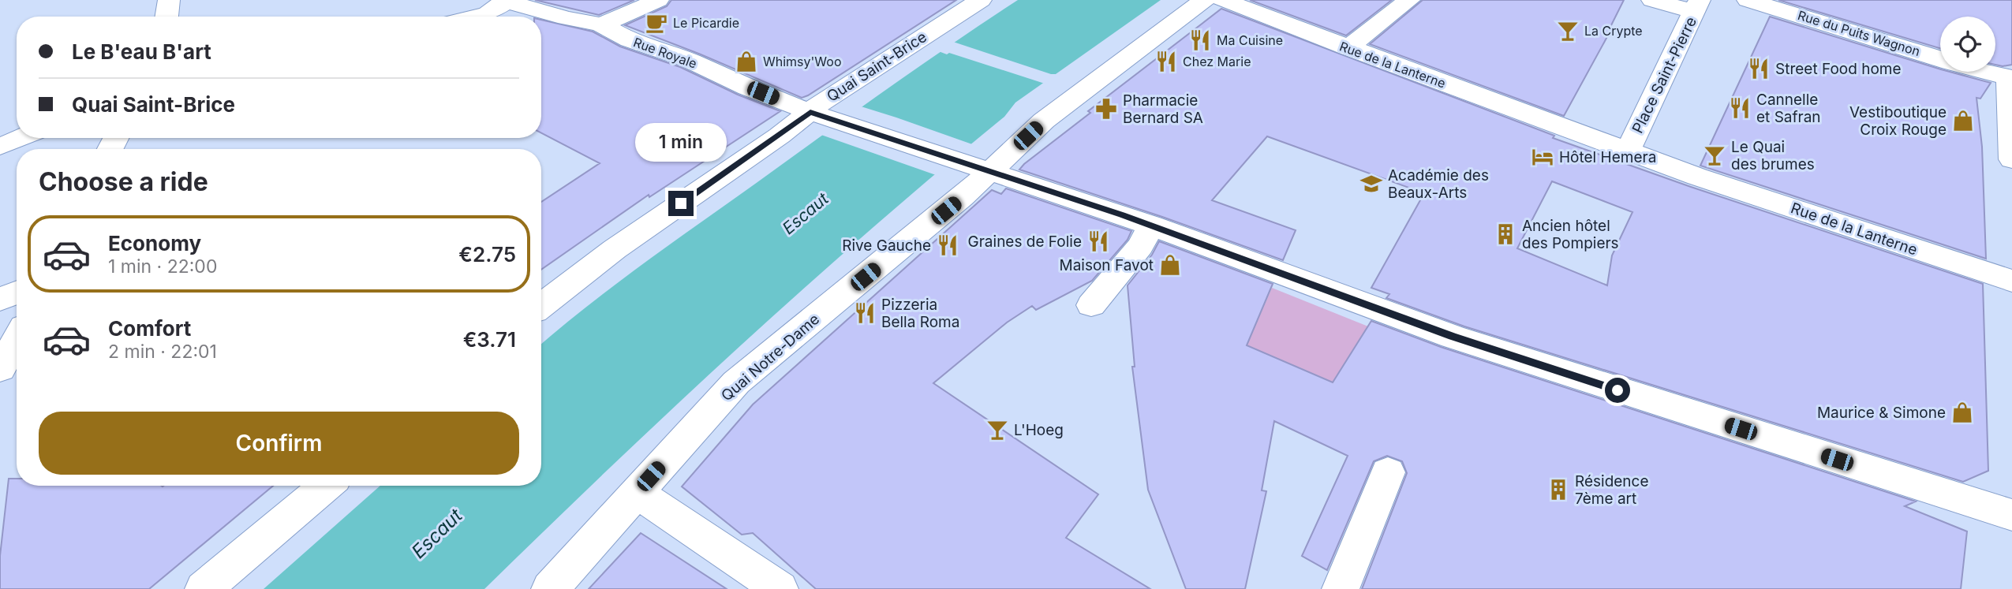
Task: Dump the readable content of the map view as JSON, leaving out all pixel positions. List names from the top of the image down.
{
  "streets": {
    "street": [
      "Rue du Puits Wagnon",
      "Rue Royale",
      "Rue de la Lanterne",
      "Quai Saint-Brice",
      "Place Saint-Pierre",
      "Quai Notre-Dame"
    ]
  },
  "crossings": [
    ["Rue Royale", "Quai Saint-Brice"],
    ["Rue Royale", "Quai Notre-Dame"],
    ["Rue de la Lanterne", "Place Saint-Pierre"]
  ],
  "water": ["Escaut"],
  "places": {
    "cafe": ["Le Picardie"],
    "bar": ["La Crypte", "Le Quai des brumes", "L'Hoeg"],
    "restaurant": [
      "Ma Cuisine",
      "Chez Marie",
      "Street Food home",
      "Cannelle et Safran",
      "Graines de Folie",
      "Rive Gauche",
      "Pizzeria Bella Roma"
    ],
    "shop": [
      "Whimsy'Woo",
      "Vestiboutique Croix Rouge",
      "Maison Favot",
      "Maurice & Simone"
    ],
    "pharmacy": ["Pharmacie Bernard SA"],
    "hotel": ["Hôtel Hemera"],
    "school or university": ["Académie des Beaux-Arts"],
    "building": ["Ancien hôtel des Pompiers", "Résidence 7ème art"]
  },
  "page": {
    "banner": ["Le B'eau B'art", "Quai Saint-Brice"],
    "bubble": "1 min",
    "heading": "Choose a ride",
    "list": [
      {
        "name": "Economy",
        "note": "1 min · 22:00",
        "value": "€2.75"
      },
      {
        "name": "Comfort",
        "note": "2 min · 22:01",
        "value": "€3.71"
      }
    ],
    "buttons": "Confirm"
  }
}
